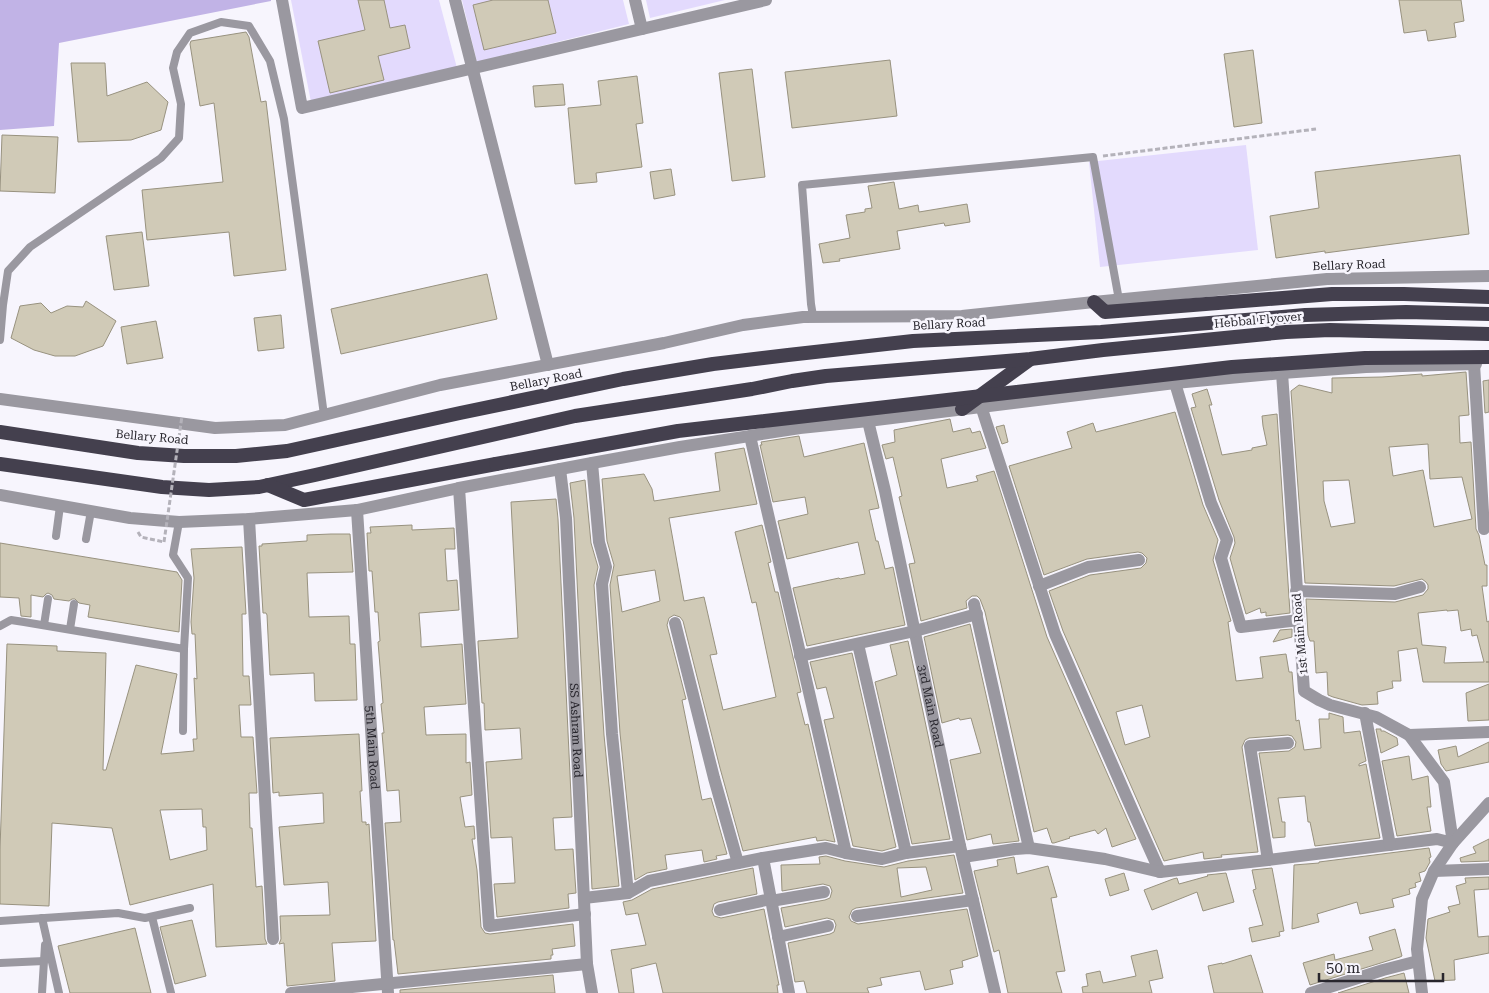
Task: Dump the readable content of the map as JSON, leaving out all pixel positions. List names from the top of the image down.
{
  "streets": {
    "highway": ["Bellary Road", "Hebbal Flyover"],
    "street": [
      "1st Main Road",
      "3rd Main Road",
      "SS Ashram Road",
      "5th Main Road"
    ]
  },
  "crossings": [
    ["Bellary Road", "Hebbal Flyover"]
  ],
  "scale_bar": "50 m"
}
